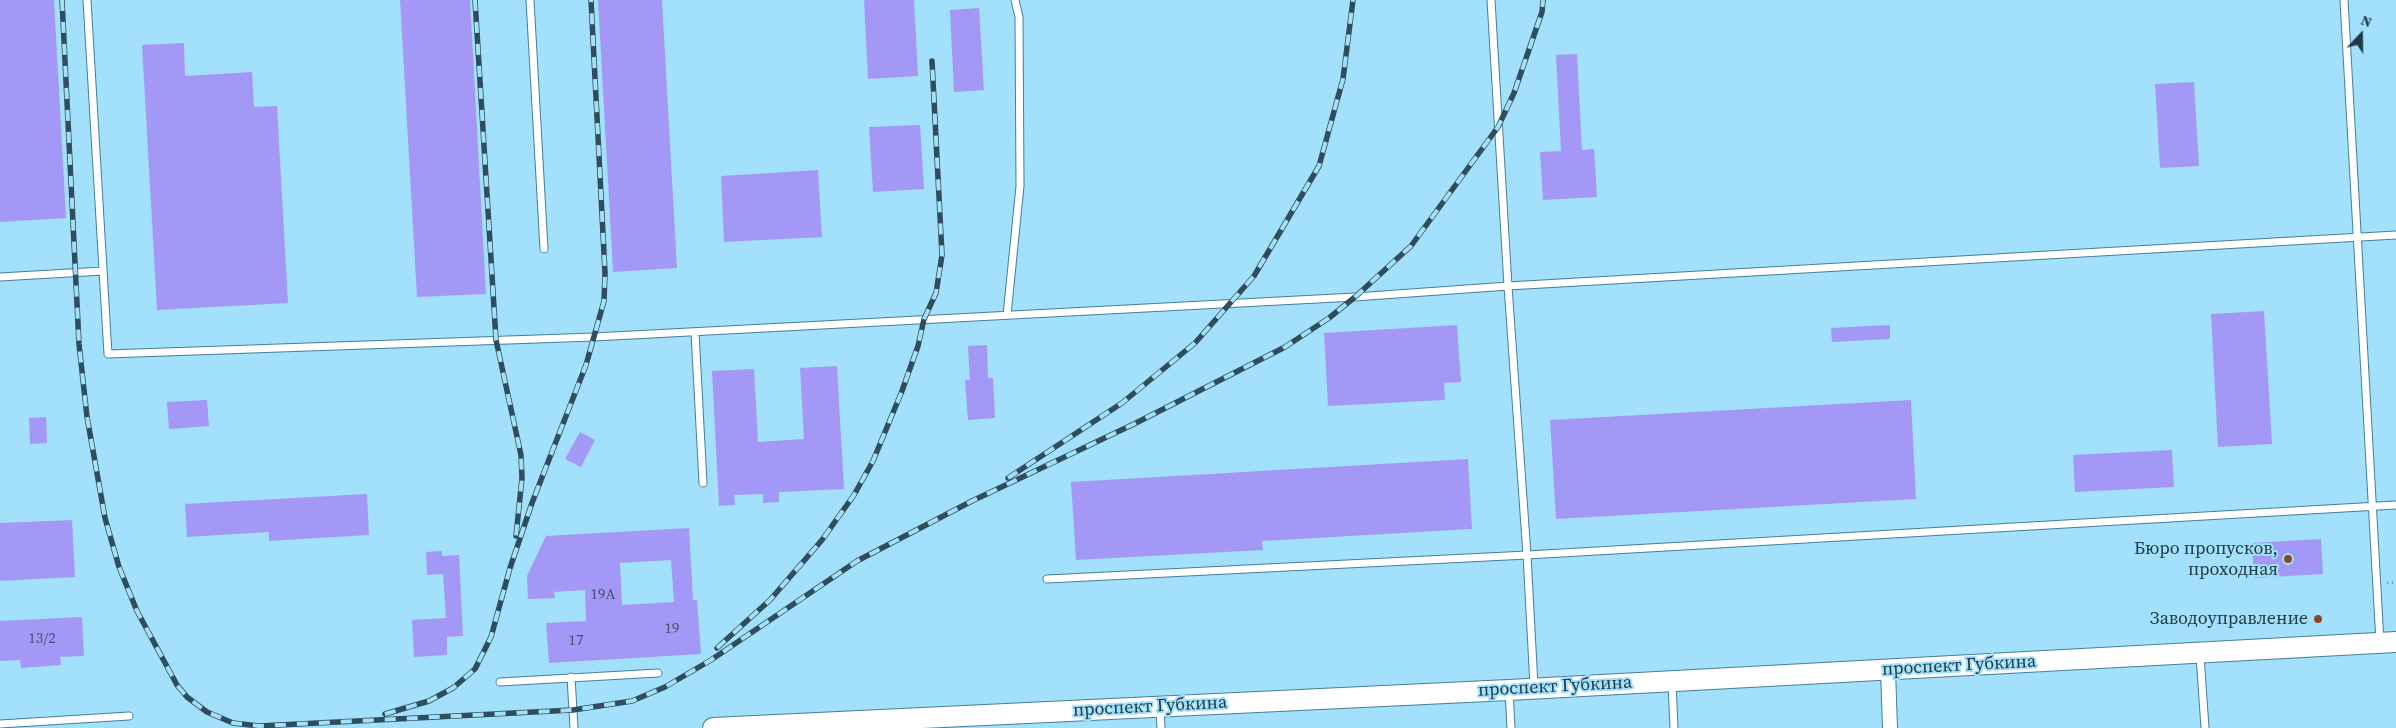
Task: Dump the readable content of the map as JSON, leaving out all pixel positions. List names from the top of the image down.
{
  "streets": {
    "main road": ["проспект Губкина"]
  },
  "places": ["Бюро пропусков, проходная", "Заводоуправление"],
  "house_numbers": [
    "19А",
    "19",
    "13/2",
    "17"
  ],
  "north": "top"
}
